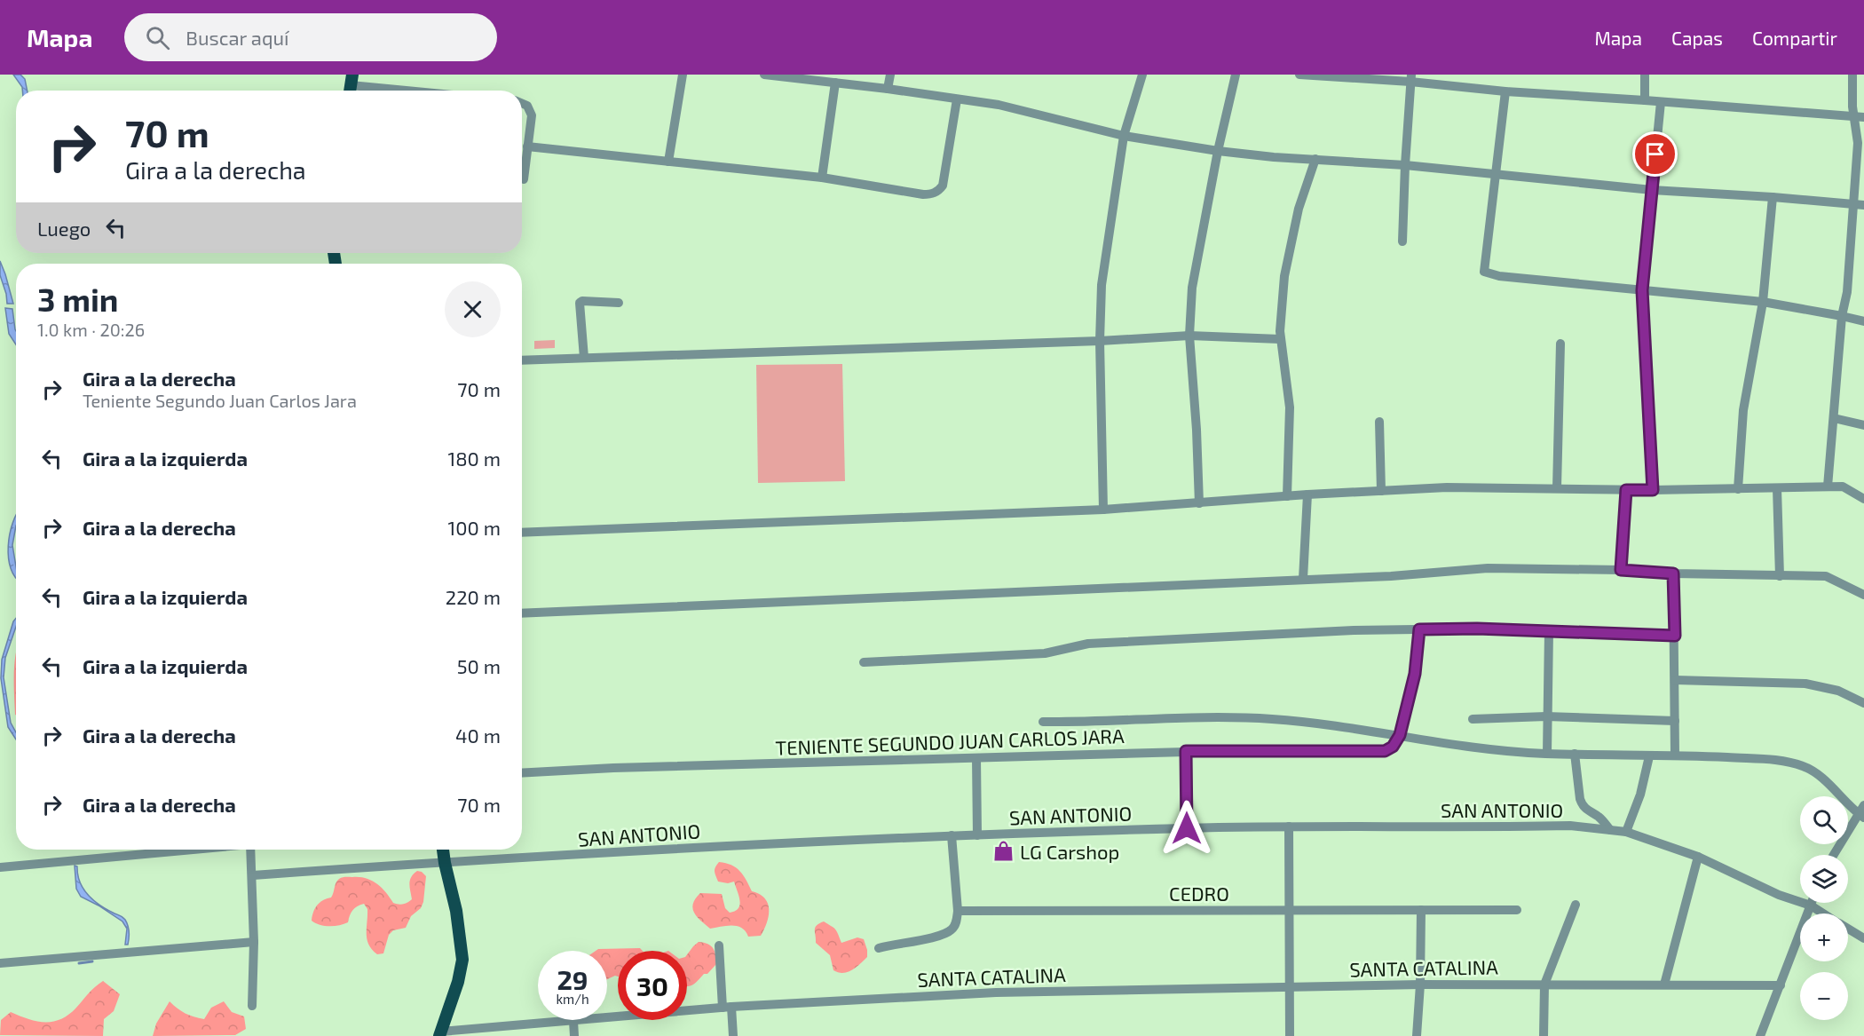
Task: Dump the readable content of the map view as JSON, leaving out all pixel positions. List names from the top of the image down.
{
  "streets": {
    "street": [
      "TENIENTE SEGUNDO JUAN CARLOS JARA",
      "SAN ANTONIO",
      "CEDRO",
      "SANTA CATALINA"
    ]
  },
  "places": {
    "shop": ["LG Carshop"]
  },
  "page": {
    "header": "Mapa",
    "search": "Buscar aquí",
    "nav": ["Mapa", "Capas", "Compartir"],
    "turn": ["70 m", "Gira a la derecha"],
    "then": "Luego",
    "heading": ["3 min", "1.0 km · 20:26"],
    "list": [
      {
        "name": "Gira a la derecha",
        "note": "Teniente Segundo Juan Carlos Jara",
        "value": "70 m"
      },
      {
        "name": "Gira a la izquierda",
        "value": "180 m"
      },
      {
        "name": "Gira a la derecha",
        "value": "100 m"
      },
      {
        "name": "Gira a la izquierda",
        "value": "220 m"
      },
      {
        "name": "Gira a la izquierda",
        "value": "50 m"
      },
      {
        "name": "Gira a la derecha",
        "value": "40 m"
      },
      {
        "name": "Gira a la derecha",
        "value": "70 m"
      }
    ],
    "map_buttons": ["+", "−"],
    "speed": "29 km/h",
    "limit": "30"
  }
}
